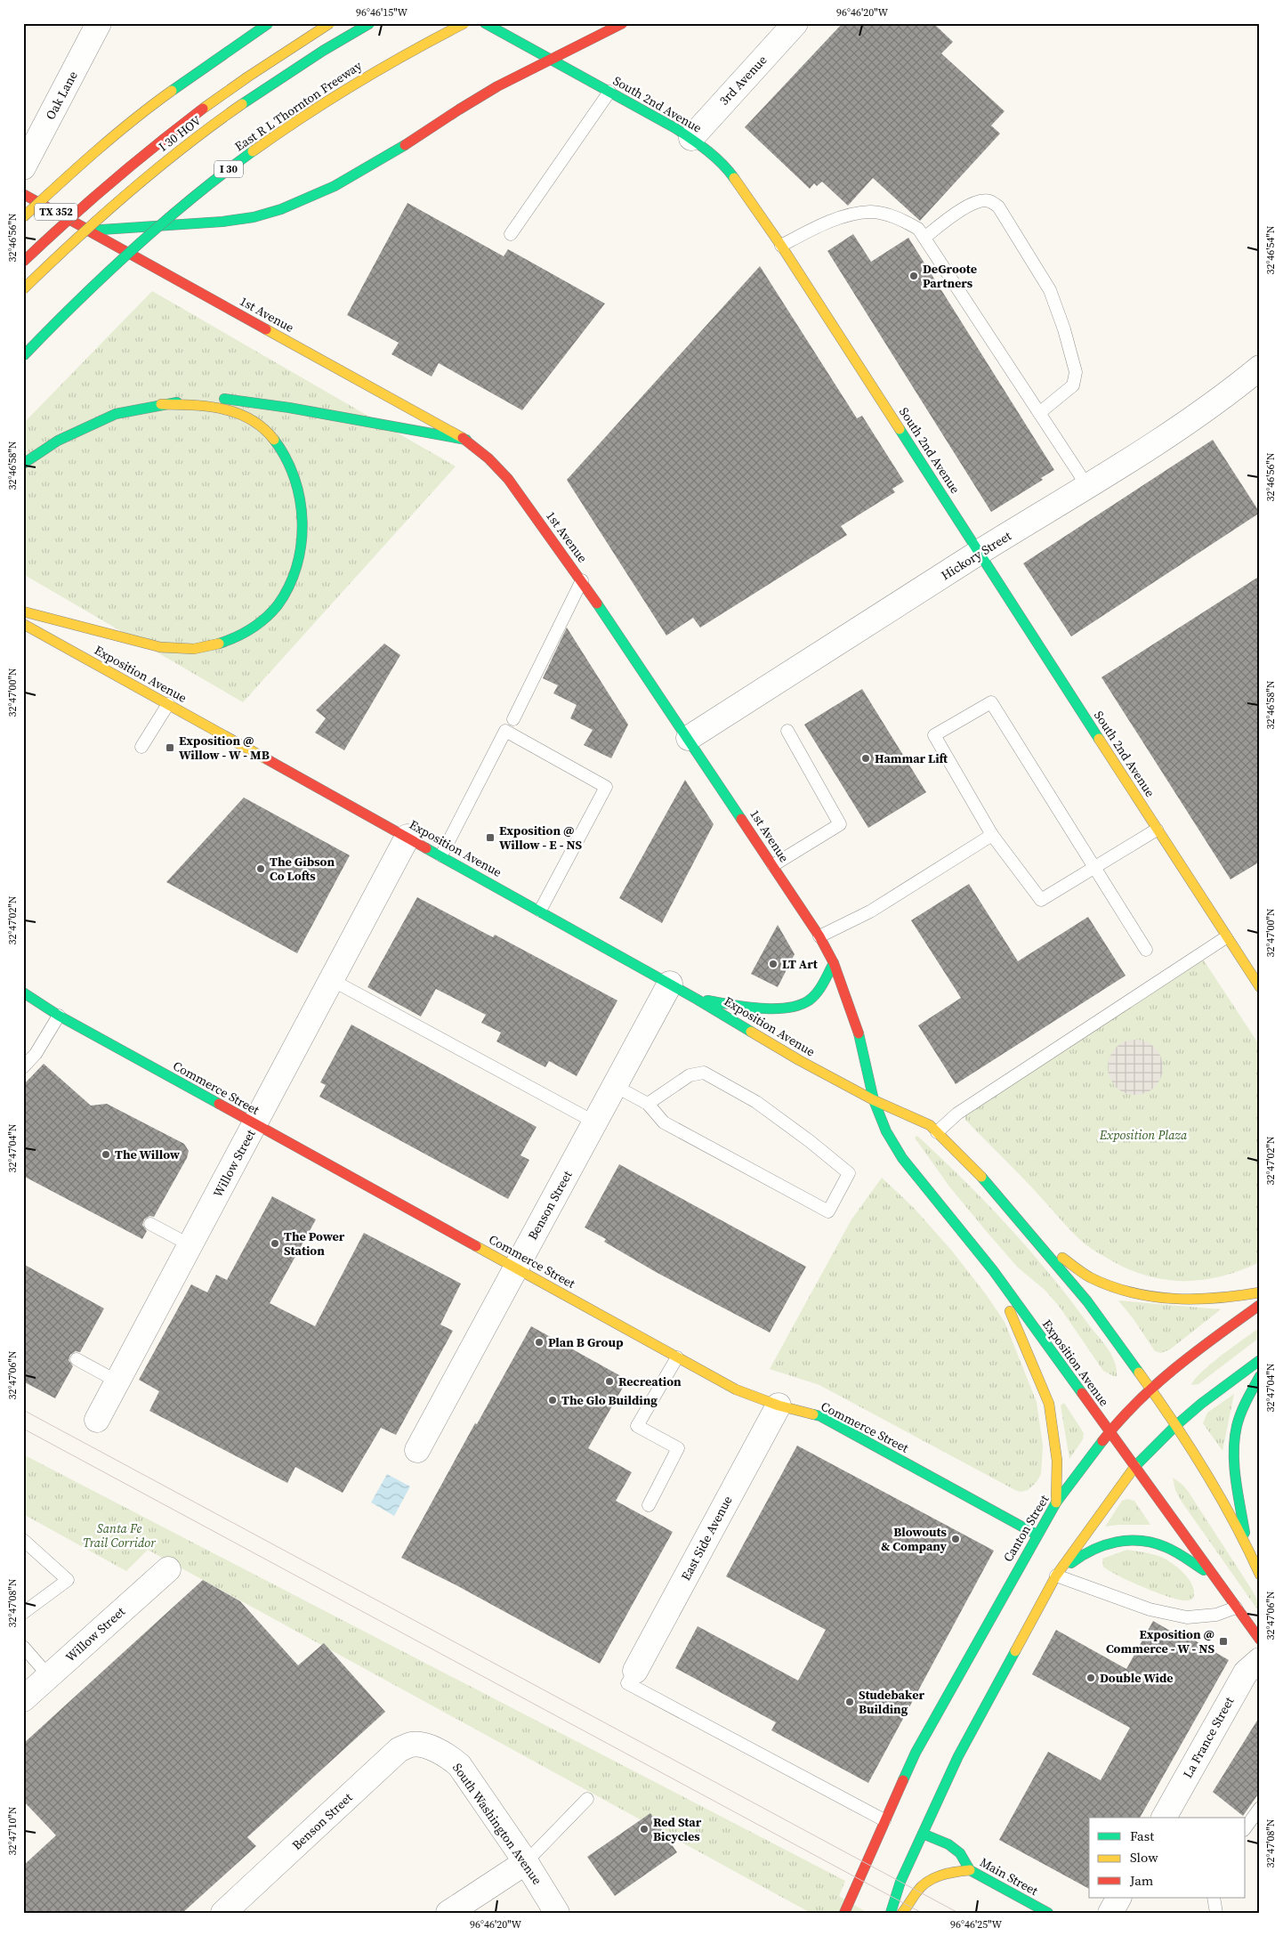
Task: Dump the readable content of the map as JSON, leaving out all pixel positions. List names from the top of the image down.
{
  "streets": {
    "main road": [
      "South 2nd Avenue",
      "East R L Thornton Freeway",
      "I 30 HOV",
      "I 30",
      "TX 352",
      "1st Avenue",
      "Exposition Avenue",
      "Commerce Street",
      "Canton Street",
      "Main Street"
    ],
    "street": [
      "3rd Avenue",
      "Oak Lane",
      "Hickory Street",
      "Willow Street",
      "Benson Street",
      "East Side Avenue",
      "La France Street",
      "South Washington Avenue"
    ]
  },
  "crossings": [
    ["3rd Avenue", "South 2nd Avenue"],
    ["South 2nd Avenue", "Hickory Street"],
    ["1st Avenue", "Hickory Street"],
    ["1st Avenue", "Exposition Avenue"],
    ["Exposition Avenue", "Willow Street"],
    ["Exposition Avenue", "Benson Street"],
    ["Exposition Avenue", "Canton Street"],
    ["Commerce Street", "Willow Street"],
    ["Commerce Street", "Benson Street"],
    ["Commerce Street", "Canton Street"],
    ["Commerce Street", "East Side Avenue"],
    ["Benson Street", "South Washington Avenue"]
  ],
  "parks": ["Exposition Plaza", "Santa Fe Trail Corridor"],
  "places": {
    "other": [
      "DeGroote Partners",
      "Hammar Lift",
      "The Gibson Co Lofts",
      "LT Art",
      "The Willow",
      "The Power Station",
      "Plan B Group",
      "Recreation",
      "The Glo Building",
      "Blowouts & Company",
      "Double Wide",
      "Studebaker Building",
      "Red Star Bicycles"
    ],
    "transit": ["Exposition @ Willow - W - MB", "Exposition @ Willow - E - NS", "Exposition @ Commerce - W - NS"]
  },
  "legend": ["Fast", "Slow", "Jam"],
  "coordinates": [
    "96°46'15\"W",
    "96°46'20\"W",
    "32°46'56\"N",
    "32°46'54\"N",
    "32°46'58\"N",
    "32°47'00\"N",
    "32°47'02\"N",
    "32°47'04\"N",
    "32°47'06\"N",
    "32°47'08\"N",
    "32°47'10\"N",
    "96°46'25\"W"
  ]
}
